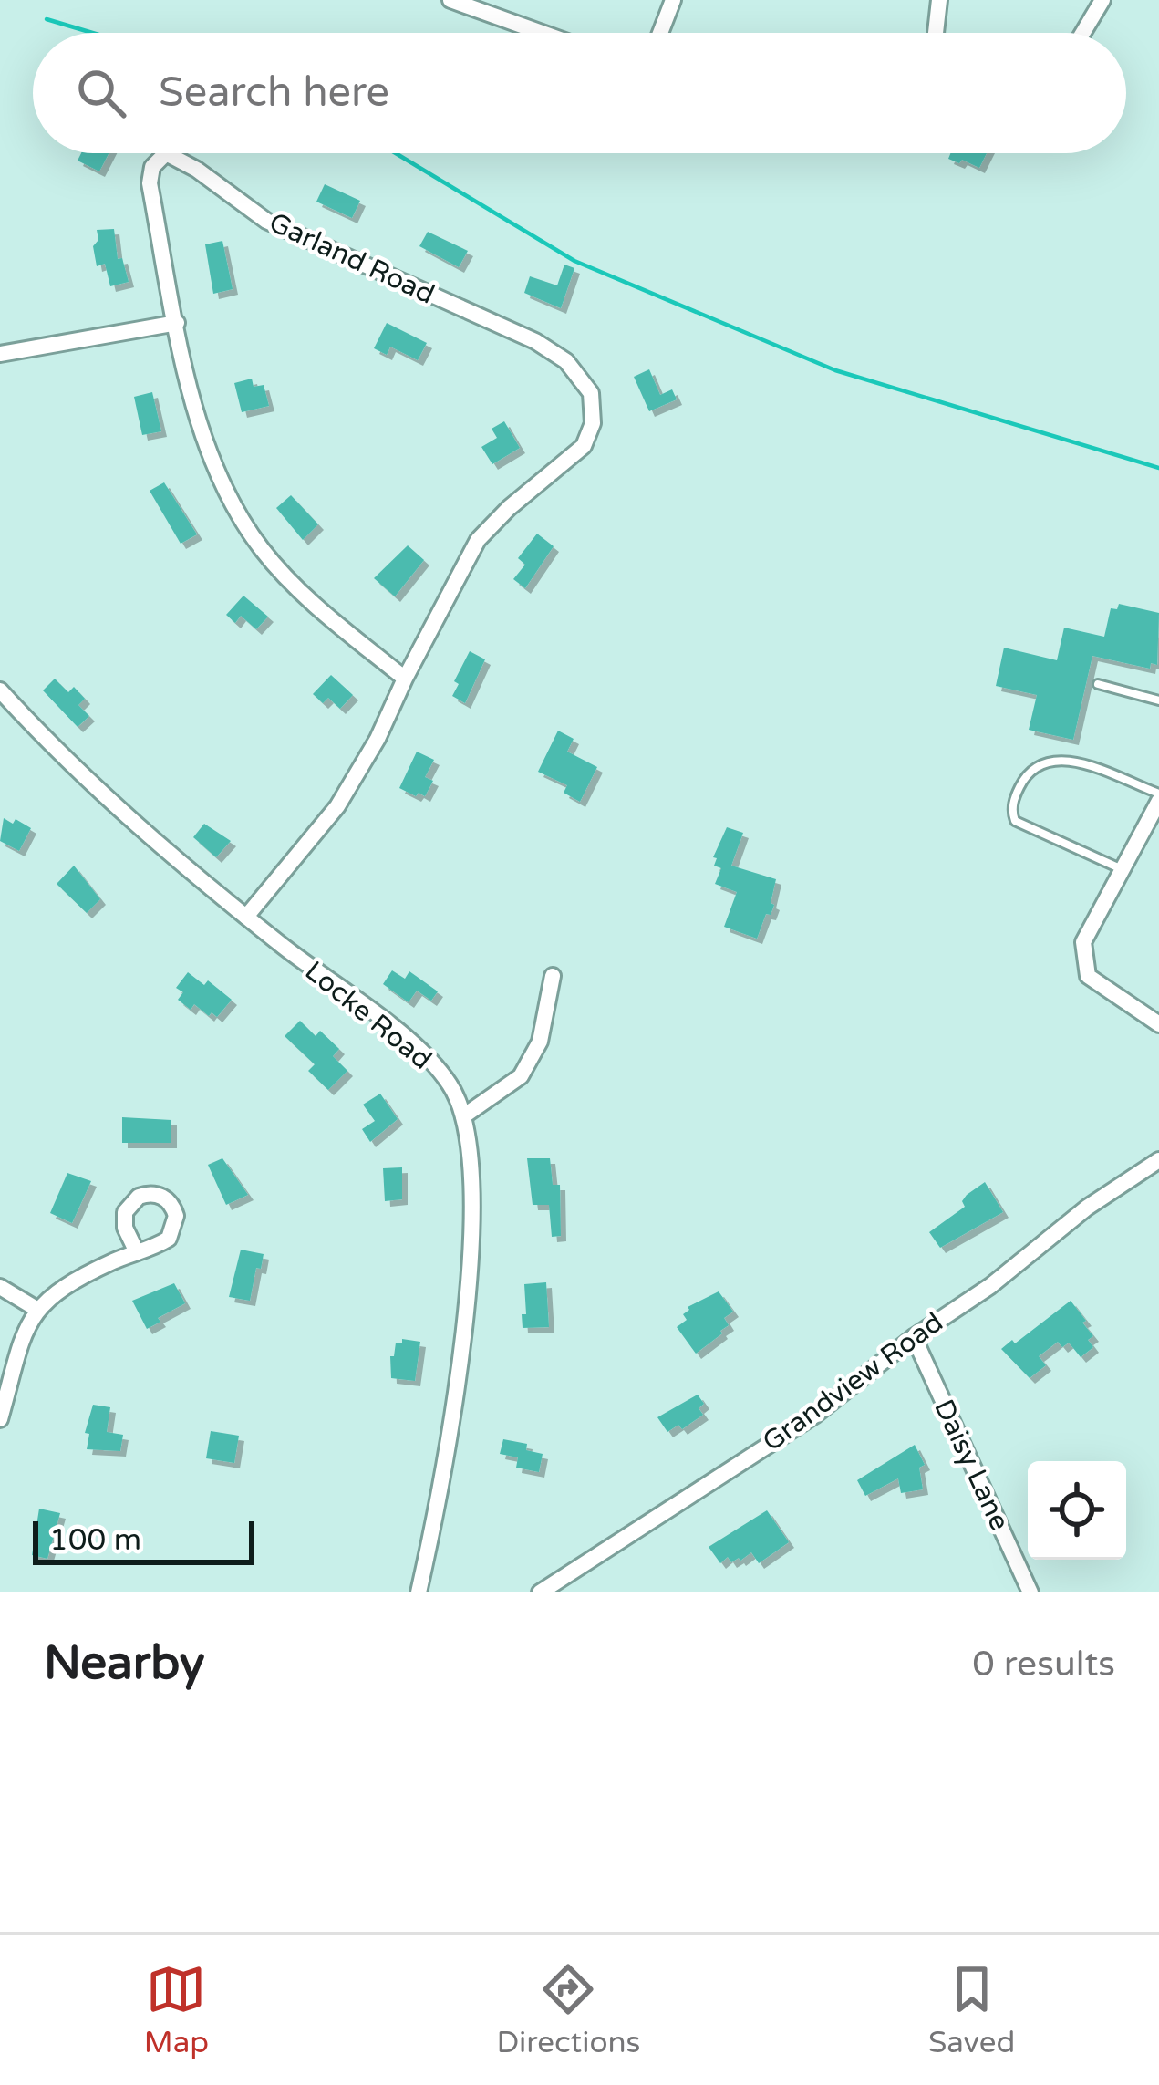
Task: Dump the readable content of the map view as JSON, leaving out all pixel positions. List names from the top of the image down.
{
  "streets": {
    "street": [
      "Garland Road",
      "Locke Road",
      "Grandview Road",
      "Daisy Lane"
    ]
  },
  "crossings": [
    ["Garland Road", "Locke Road"],
    ["Grandview Road", "Daisy Lane"]
  ],
  "scale_bar": "100 m",
  "page": {
    "search": "Search here",
    "scale": "100 m",
    "heading": ["Nearby", "0 results"],
    "nav": ["Map", "Directions", "Saved"]
  }
}
